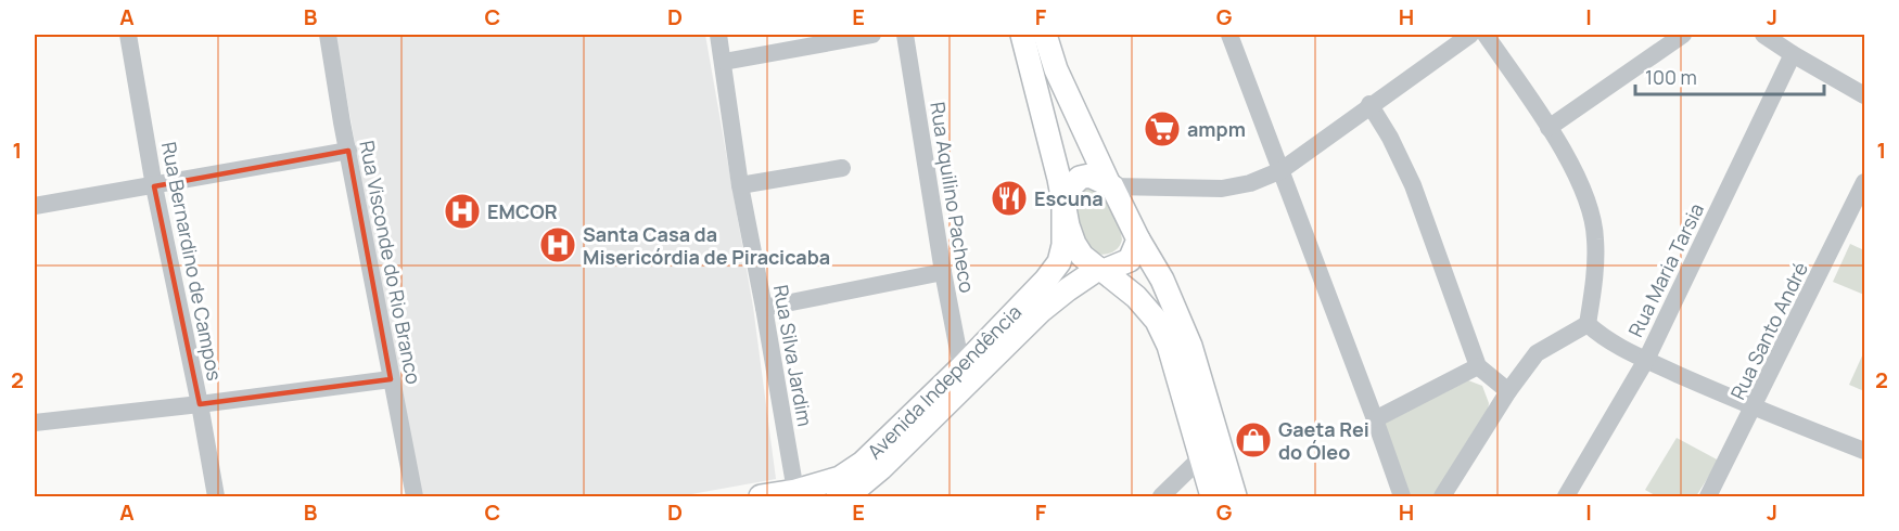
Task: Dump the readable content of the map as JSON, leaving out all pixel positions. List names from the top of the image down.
{
  "streets": {
    "main road": ["Avenida Independência"],
    "street": [
      "Rua Aquilino Pacheco",
      "Rua Bernardino de Campos",
      "Rua Visconde do Rio Branco",
      "Rua Maria Tarsia",
      "Rua Santo André",
      "Rua Silva Jardim"
    ]
  },
  "crossings": [
    ["Rua Aquilino Pacheco", "Avenida Independência"],
    ["Rua Silva Jardim", "Avenida Independência"]
  ],
  "places": {
    "supermarket": ["ampm"],
    "restaurant": ["Escuna"],
    "hospital": ["EMCOR", "Santa Casa da Misericórdia de Piracicaba"],
    "shop": ["Gaeta Rei do Óleo"]
  },
  "scale_bar": "100 m",
  "grid": {
    "columns": [
      "A",
      "B",
      "C",
      "D",
      "E",
      "F",
      "G",
      "H",
      "I",
      "J"
    ],
    "rows": ["1", "2"]
  }
}
